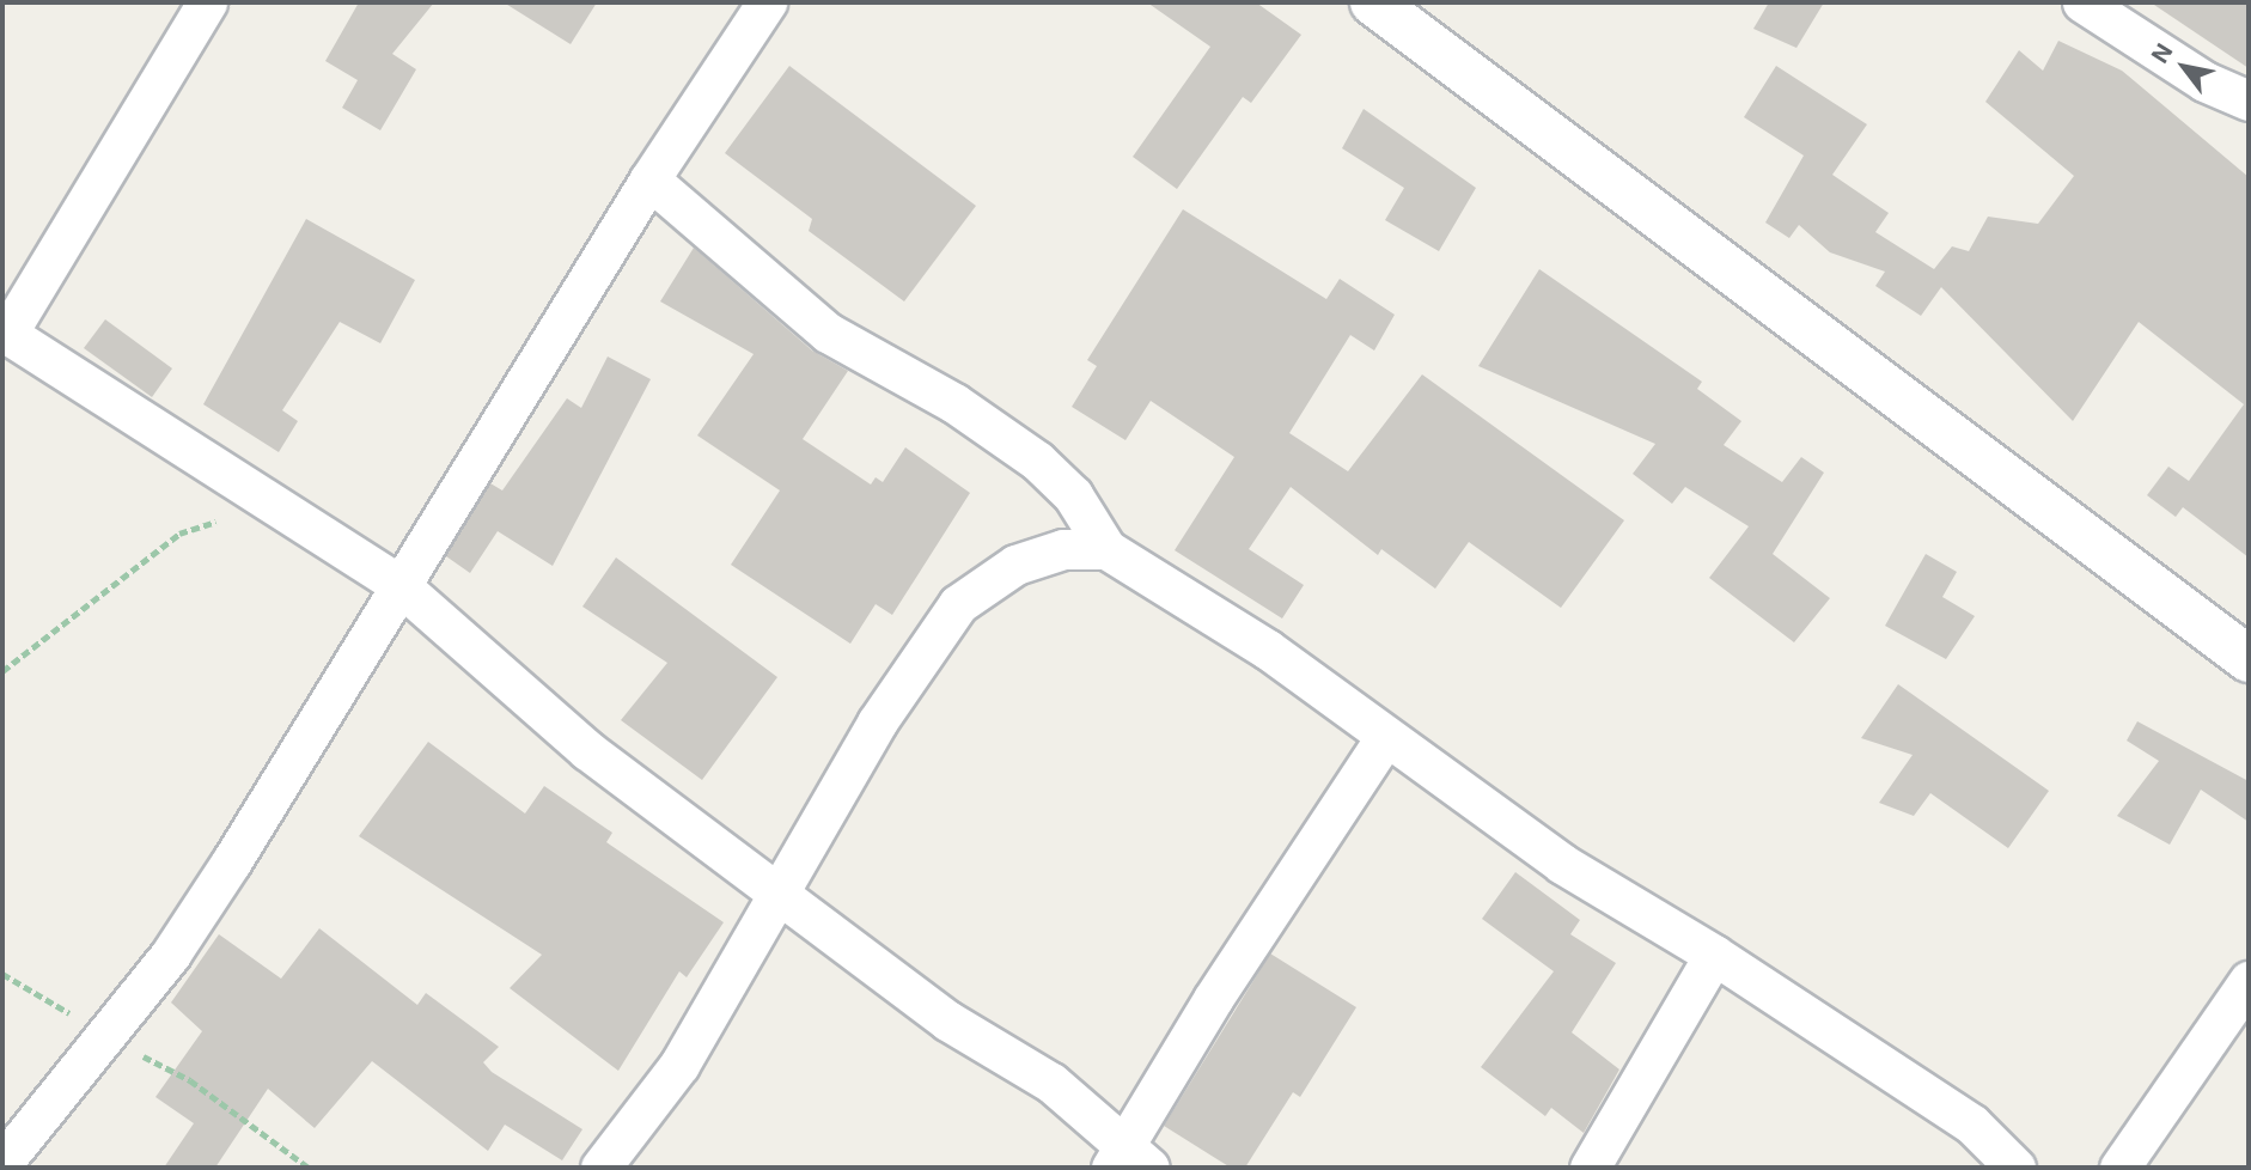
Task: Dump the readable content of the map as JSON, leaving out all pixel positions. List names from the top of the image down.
{
  "north": "top left"
}
